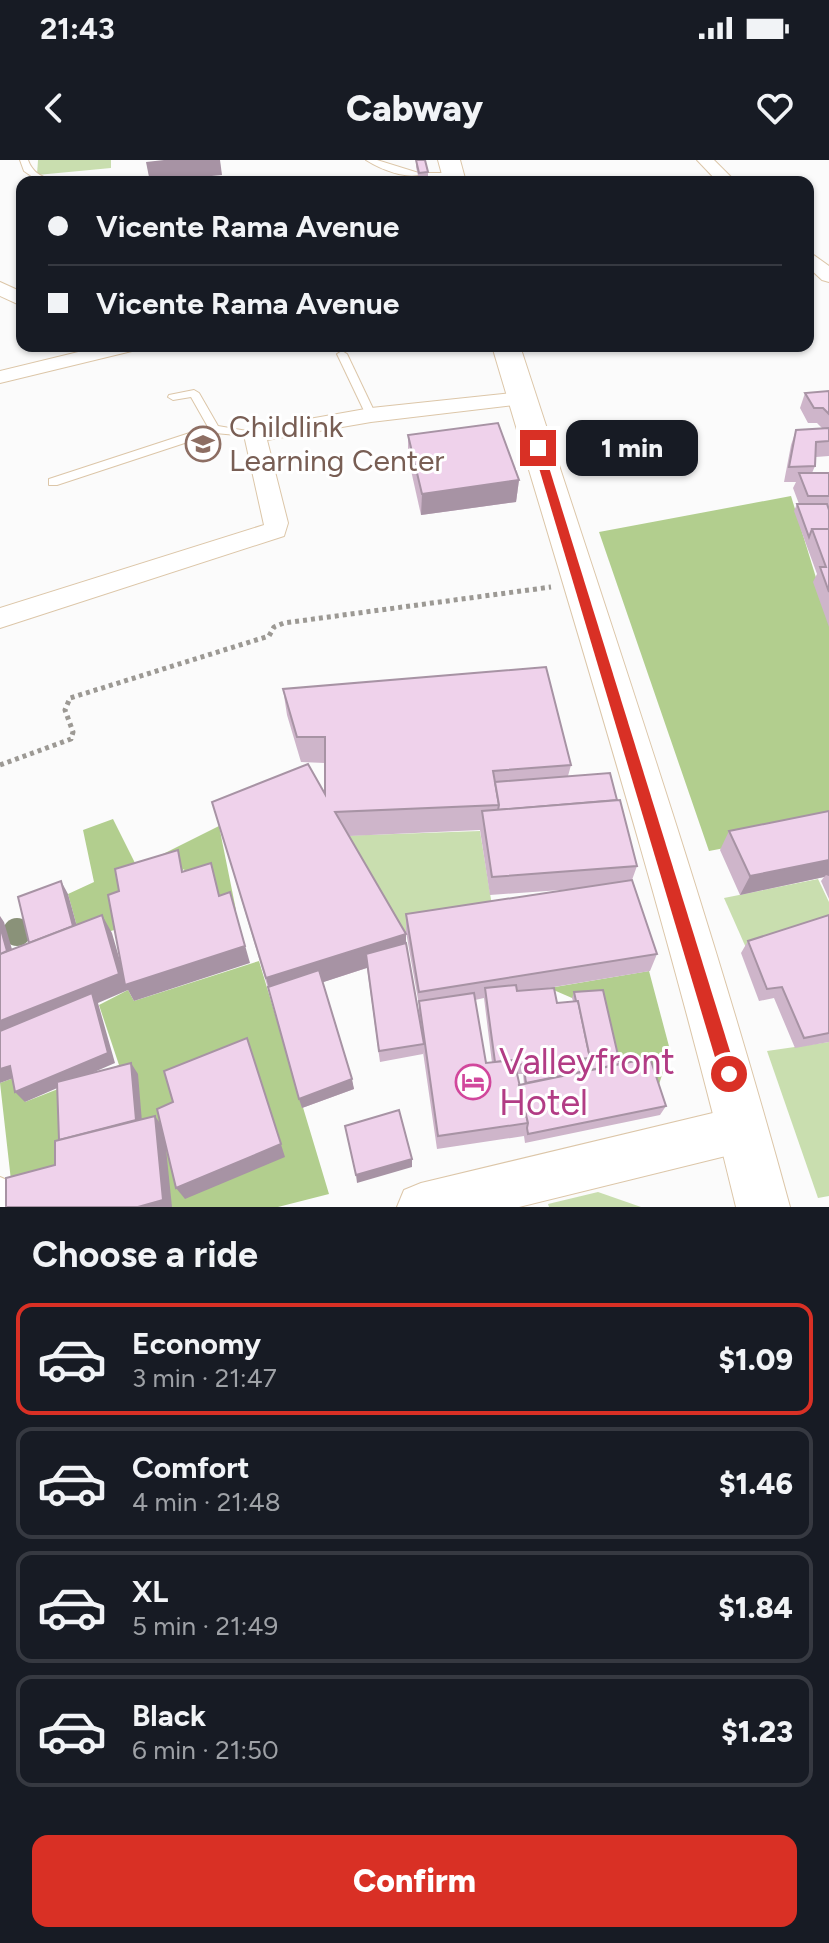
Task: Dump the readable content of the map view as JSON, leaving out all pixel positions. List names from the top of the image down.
{
  "places": {
    "school or university": ["Childlink Learning Center"],
    "hotel": ["Valleyfront Hotel"]
  },
  "page": {
    "status": "21:43",
    "header": "Cabway",
    "banner": ["Vicente Rama Avenue", "Vicente Rama Avenue"],
    "bubble": "1 min",
    "heading": "Choose a ride",
    "list": [
      {
        "name": "Economy",
        "note": "3 min · 21:47",
        "value": "$1.09"
      },
      {
        "name": "Comfort",
        "note": "4 min · 21:48",
        "value": "$1.46"
      },
      {
        "name": "XL",
        "note": "5 min · 21:49",
        "value": "$1.84"
      },
      {
        "name": "Black",
        "note": "6 min · 21:50",
        "value": "$1.23"
      }
    ],
    "buttons": "Confirm"
  }
}
